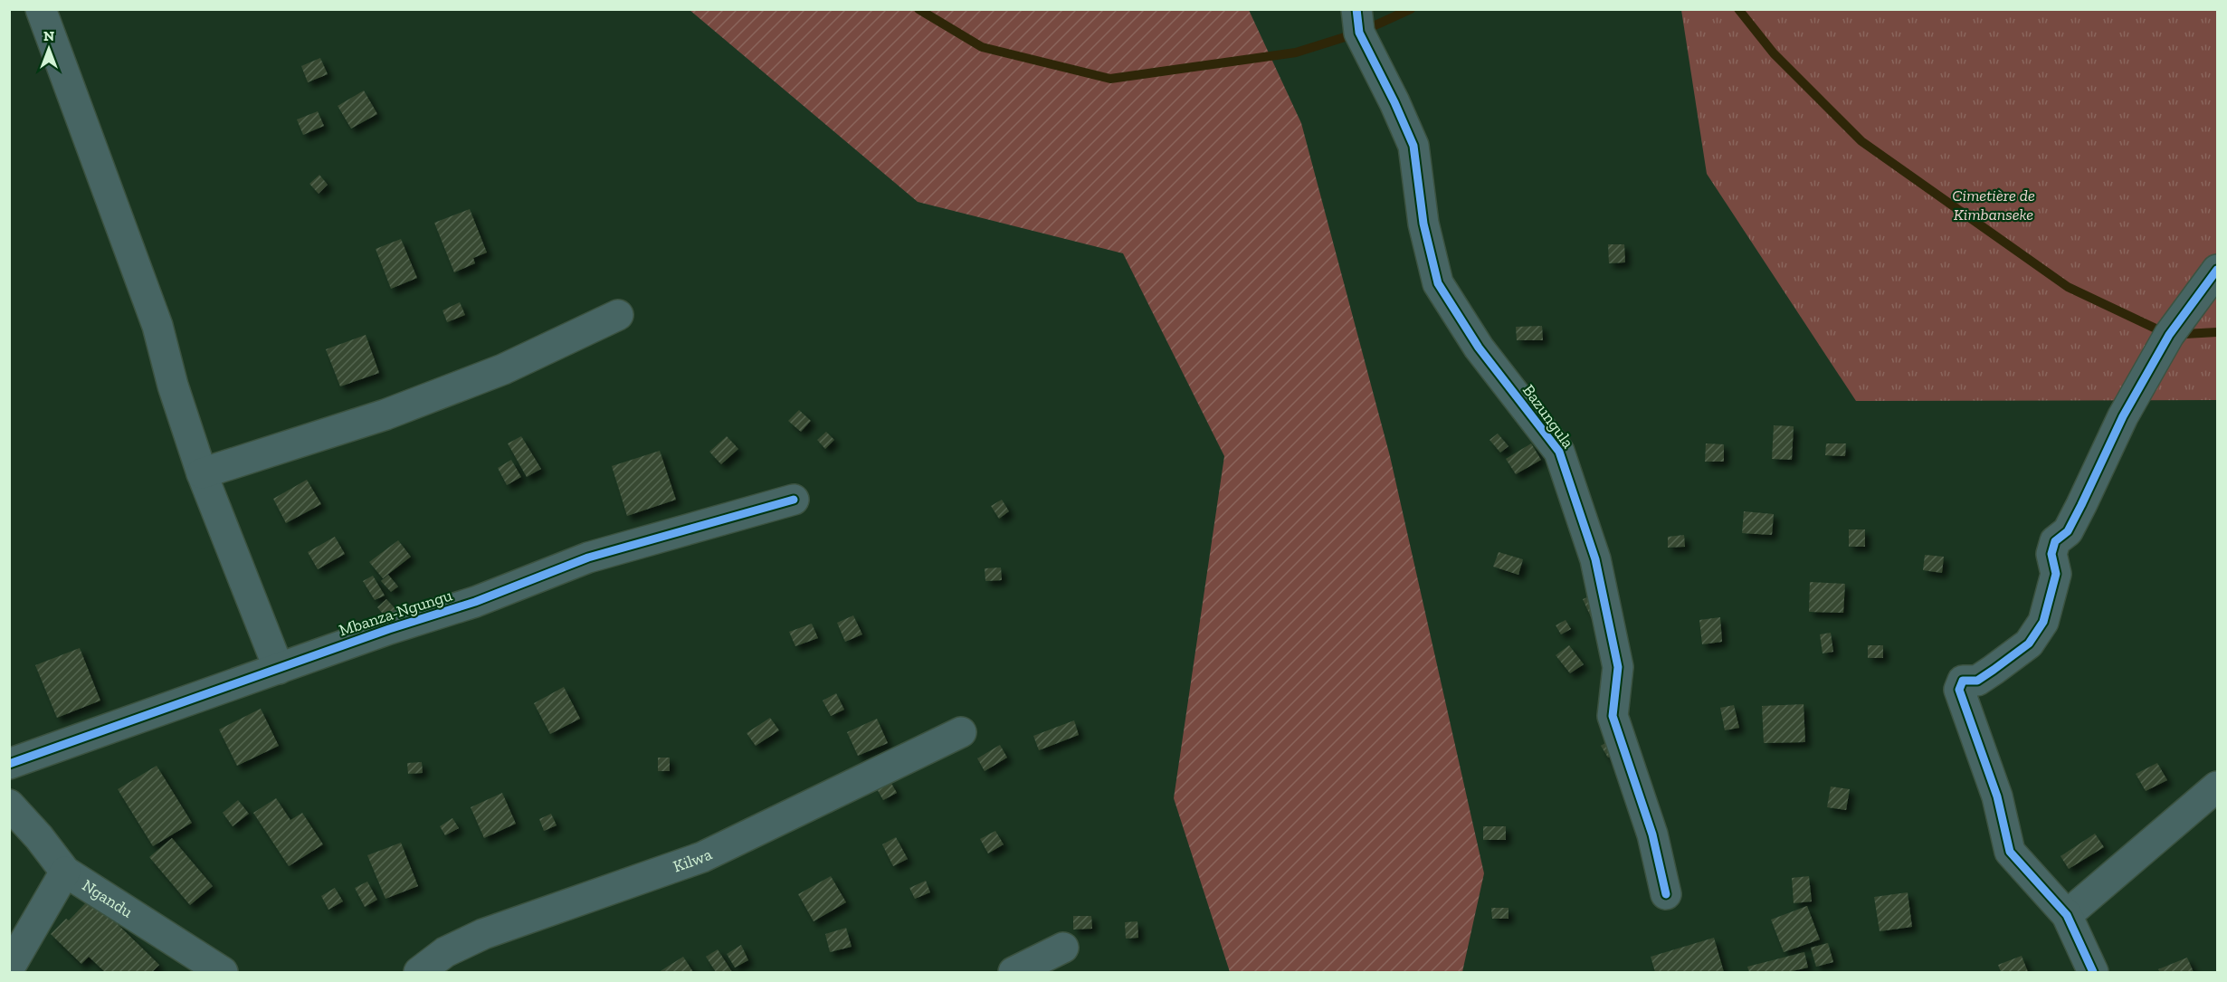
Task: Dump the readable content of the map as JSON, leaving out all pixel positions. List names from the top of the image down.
{
  "streets": {
    "street": [
      "Bazungula",
      "Mbanza-Ngungu",
      "Kilwa",
      "Ngandu"
    ]
  },
  "parks": ["Cimetière de Kimbanseke"],
  "north": "top"
}
